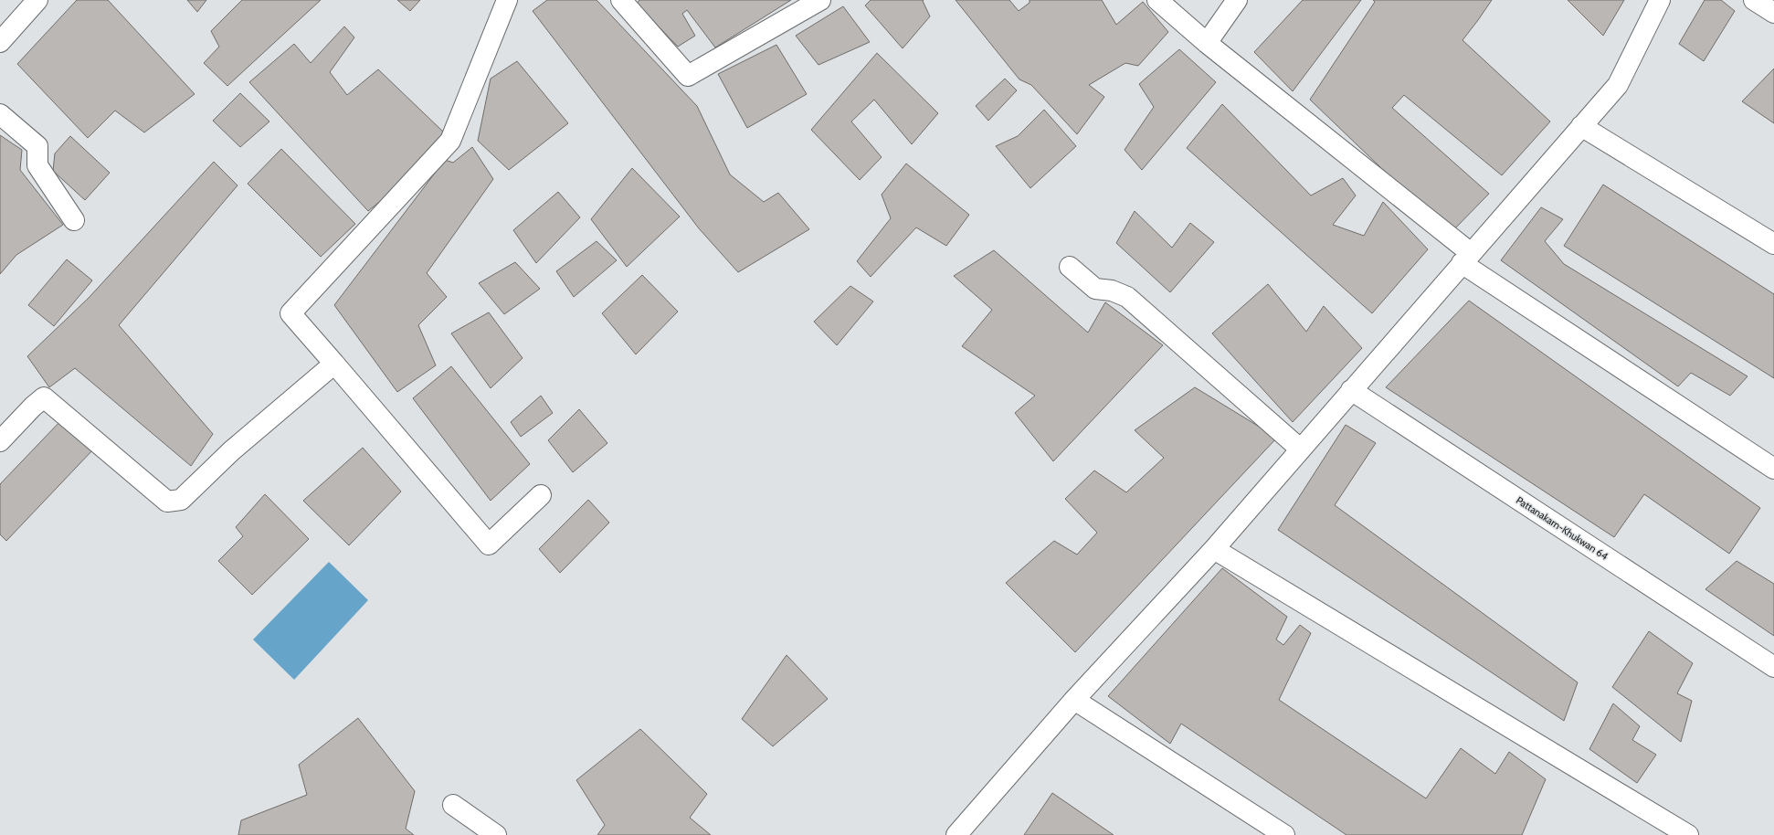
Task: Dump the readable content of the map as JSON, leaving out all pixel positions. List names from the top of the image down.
{
  "streets": {
    "street": ["Pattanakarn-Khukwan 64"]
  }
}
